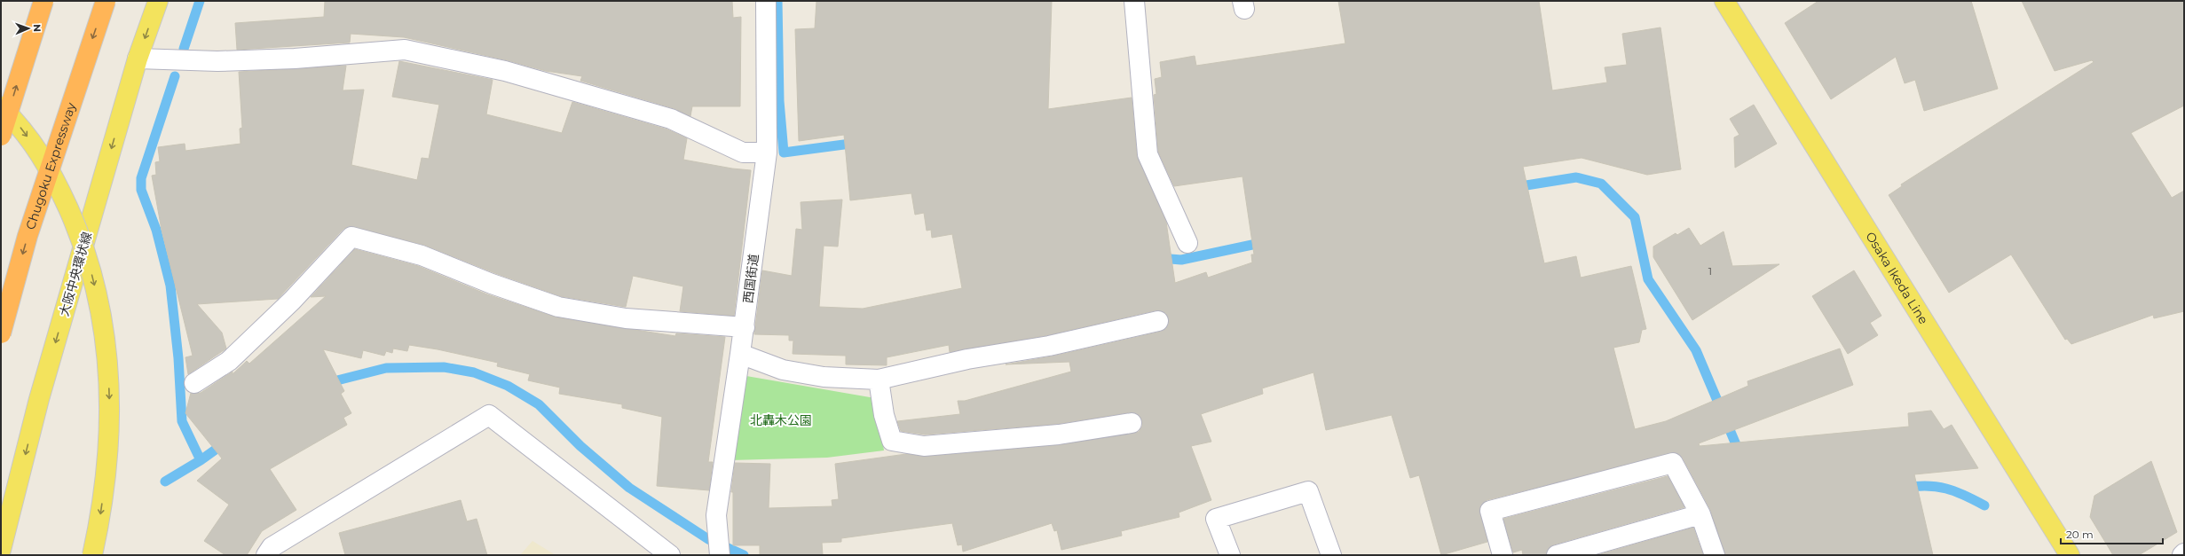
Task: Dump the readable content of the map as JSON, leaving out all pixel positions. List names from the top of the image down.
{
  "streets": {
    "highway": ["Chugoku Expressway"],
    "main road": ["大阪中央環状線", "Osaka Ikeda Line"],
    "street": ["西国街道"]
  },
  "one_way": ["大阪中央環状線"],
  "parks": ["北轟木公園"],
  "house_numbers": ["1"],
  "scale_bar": "20 m",
  "north": "right"
}
